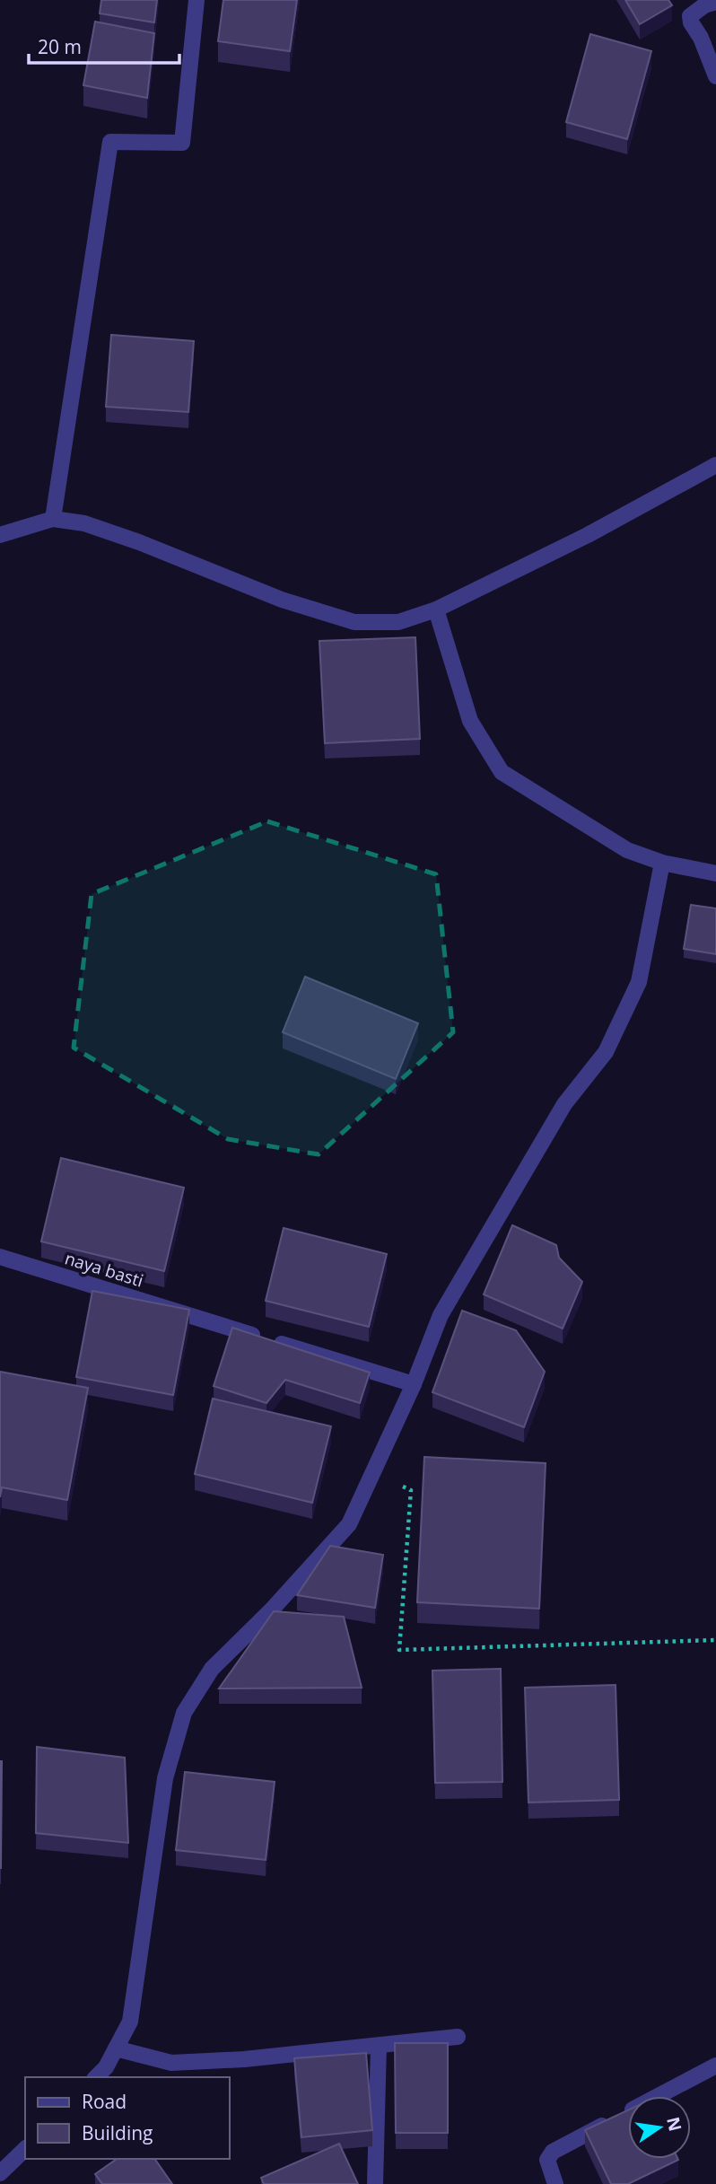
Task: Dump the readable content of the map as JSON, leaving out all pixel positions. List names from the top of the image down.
{
  "streets": {
    "street": ["naya basti"]
  },
  "legend": ["Road", "Building"],
  "scale_bar": "20 m",
  "north": "right"
}
